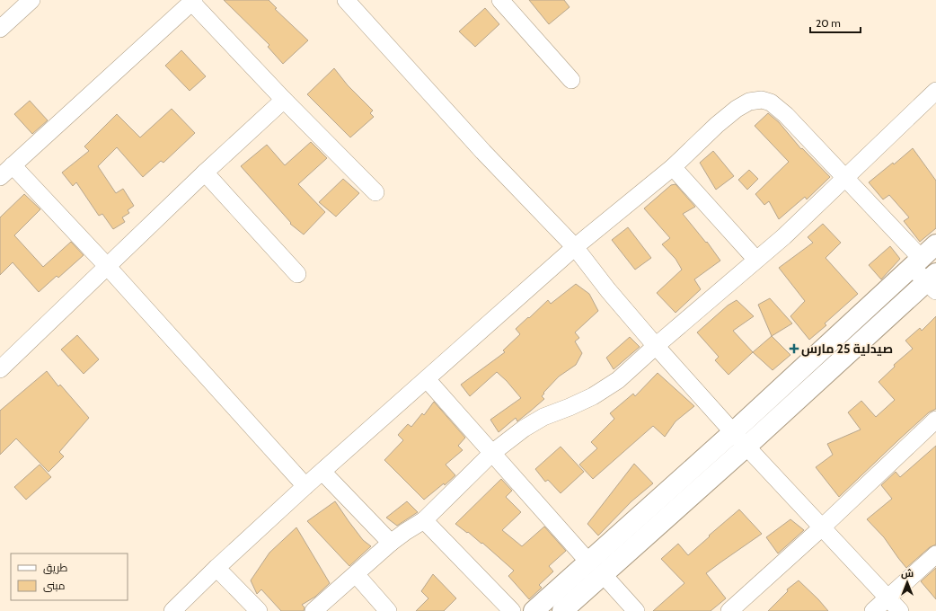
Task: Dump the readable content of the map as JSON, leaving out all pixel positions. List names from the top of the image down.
{
  "places": {
    "health": ["صيدلية 25 مارس"]
  },
  "legend": ["طريق", "مبنى"],
  "scale_bar": "20 m",
  "north": "top"
}
